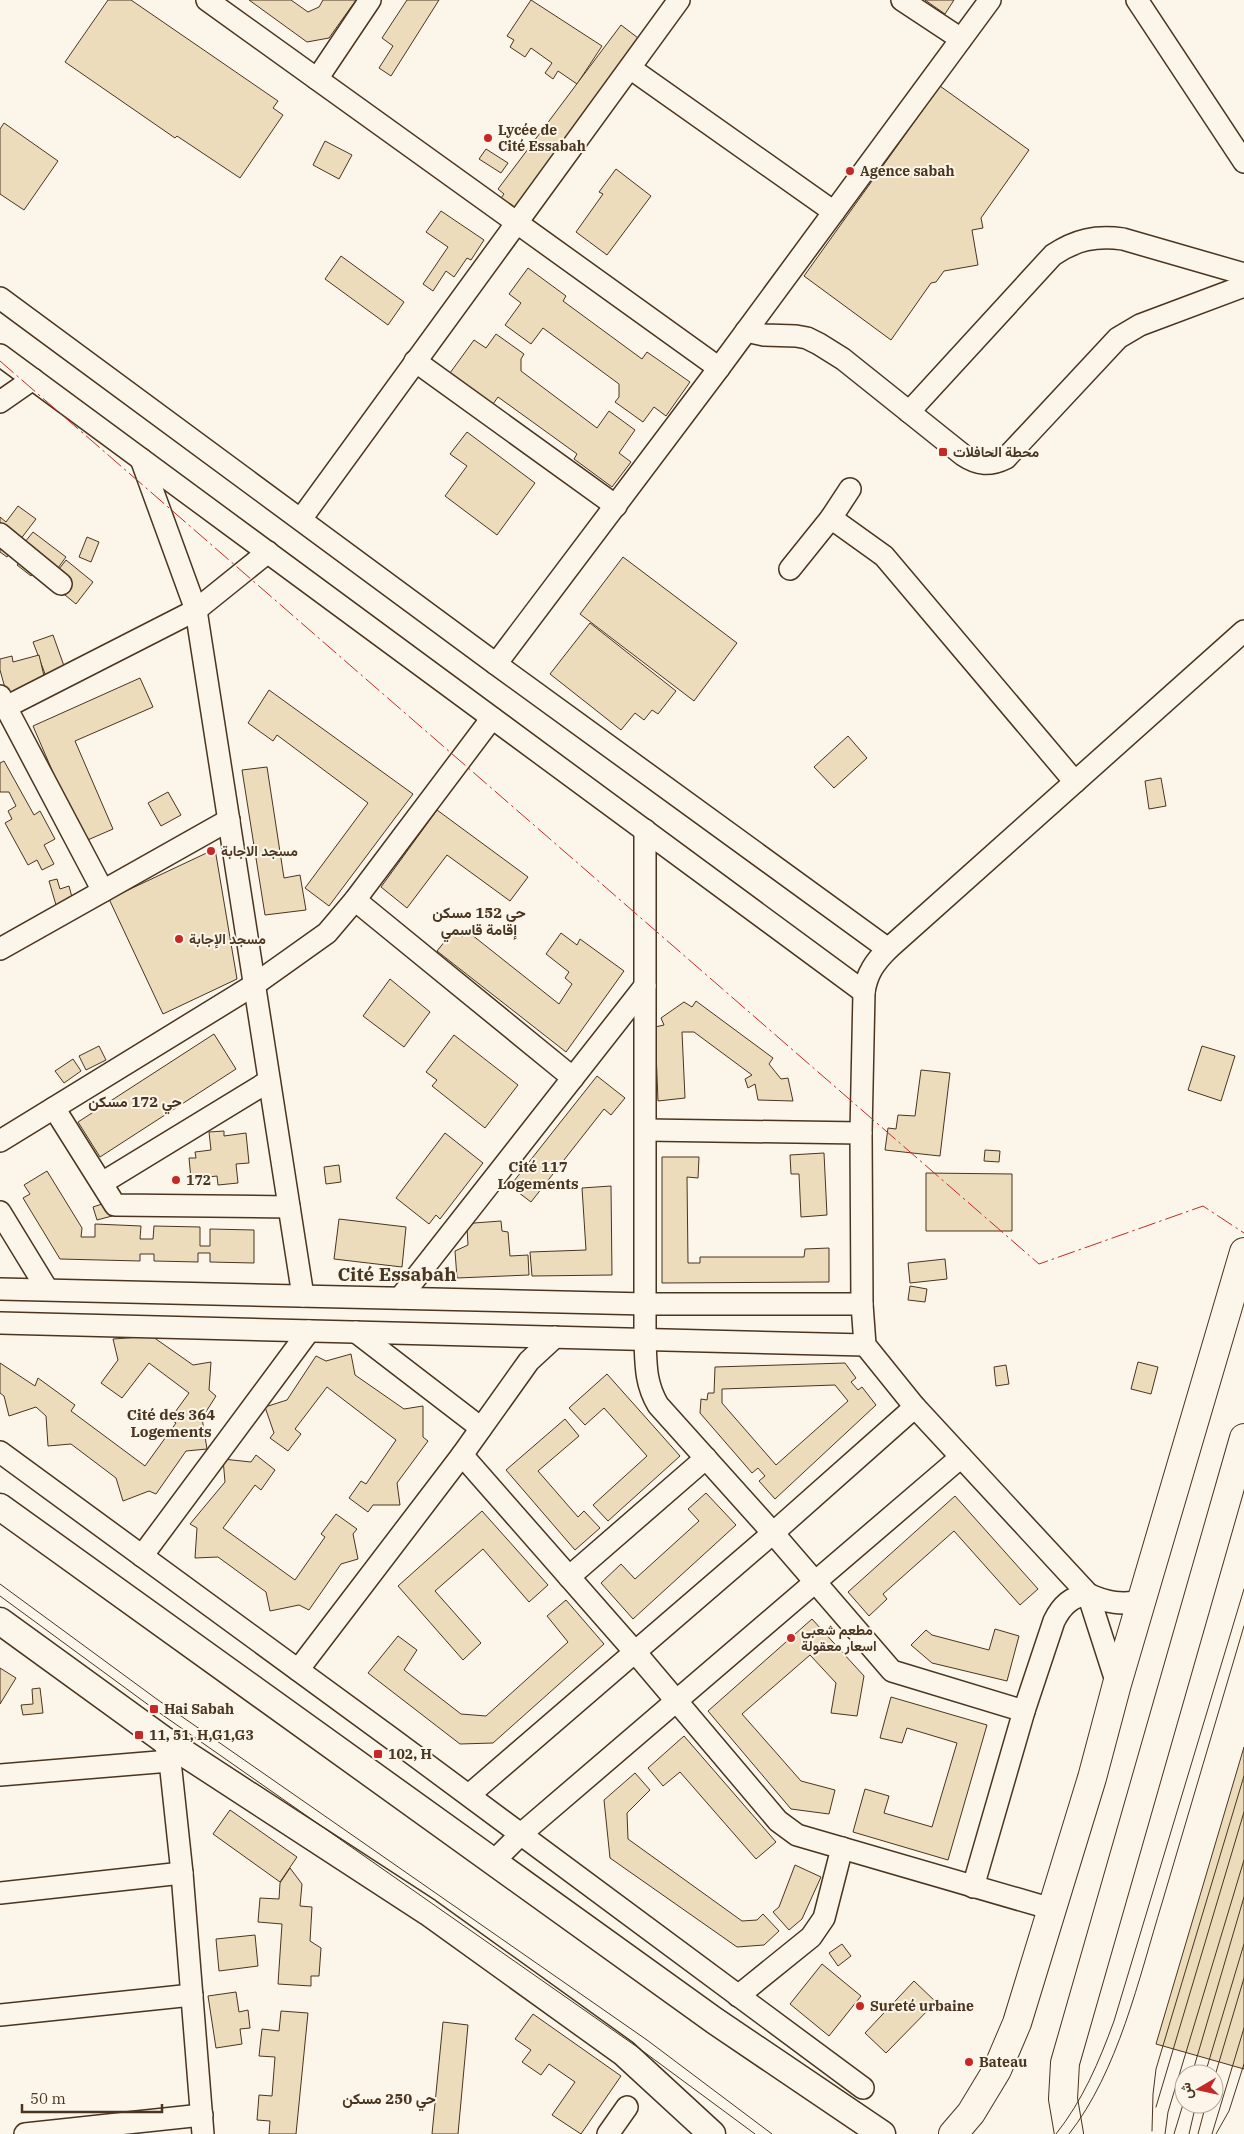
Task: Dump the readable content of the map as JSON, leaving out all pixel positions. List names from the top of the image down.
{
  "districts": [
    "حي 152 مسكن إقامة قاسمي",
    "حي 172 مسكن",
    "Cité 117 Logements",
    "Cité Essabah",
    "Cité des 364 Logements",
    "حي 250 مسكن"
  ],
  "places": {
    "other": [
      "Lycée de Cité Essabah",
      "Agence sabah",
      "مسجد الاجابة",
      "مسجد الإجابة",
      "172",
      "مطعم شعبي اسعار معقولة",
      "Sureté urbaine",
      "Bateau"
    ],
    "transit": [
      "محطة الحافلات",
      "Hai Sabah",
      "11, 51, H,G1,G3",
      "102, H"
    ]
  },
  "scale_bar": "50 m",
  "north": "left"
}
